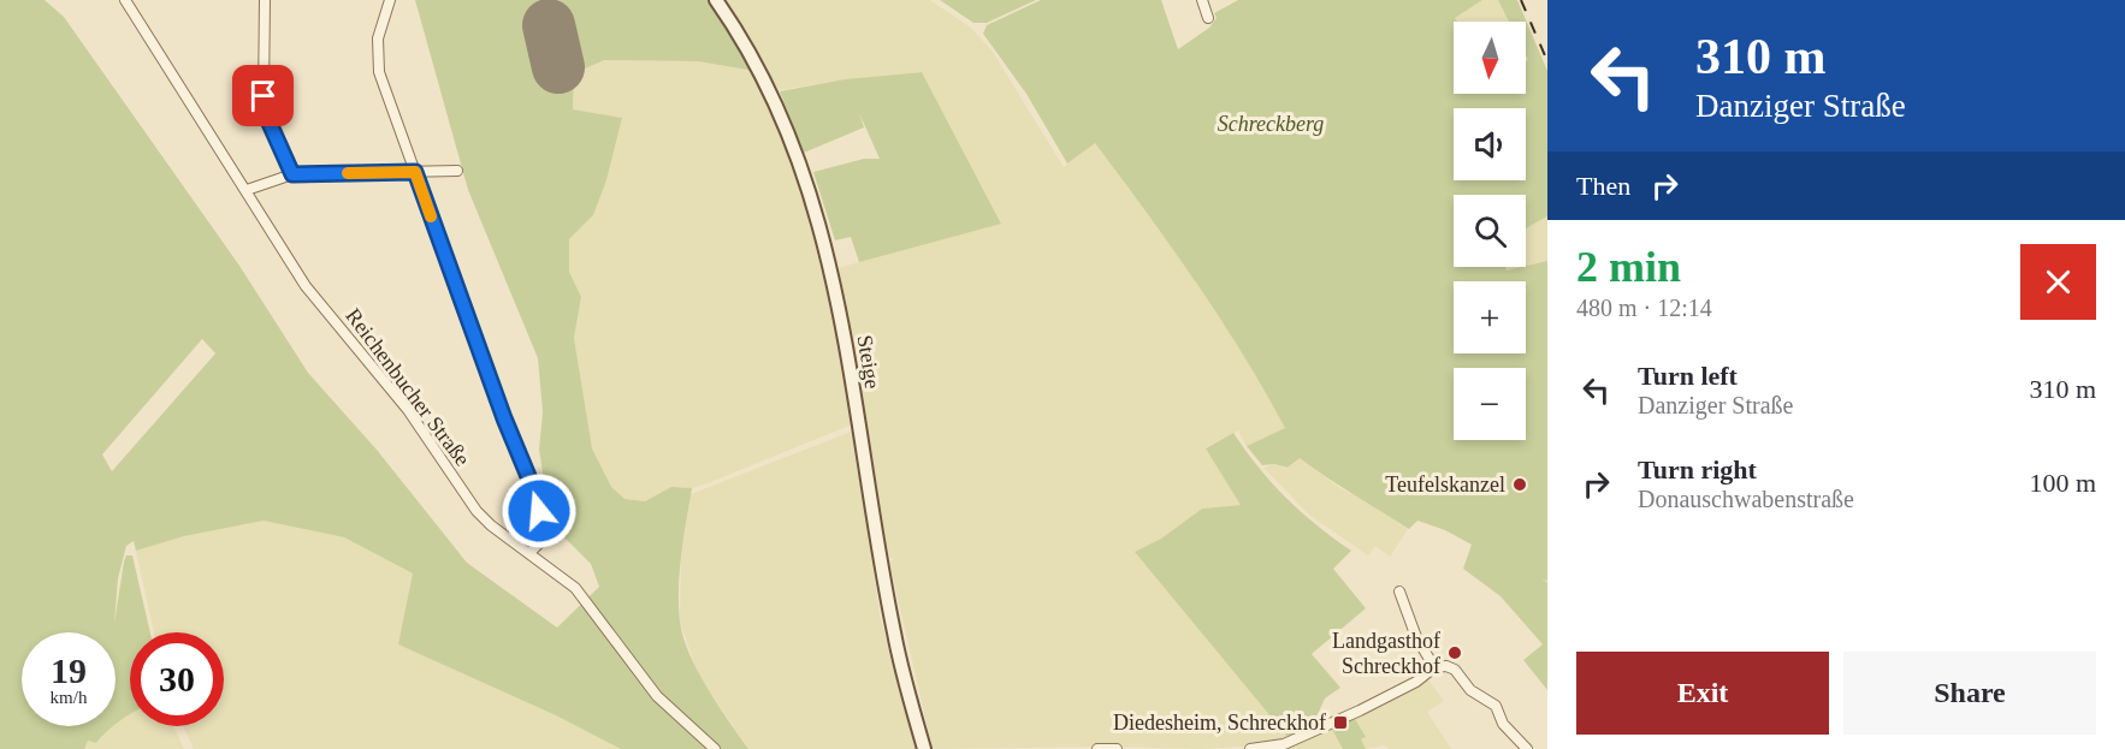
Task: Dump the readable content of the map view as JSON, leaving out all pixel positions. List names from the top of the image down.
{
  "streets": {
    "street": ["Steige", "Reichenbucher Straße"]
  },
  "parks": ["Schreckberg"],
  "places": {
    "other": ["Teufelskanzel", "Landgasthof Schreckhof"],
    "transit": ["Diedesheim, Schreckhof"]
  },
  "north": "bottom",
  "page": {
    "turn": ["310 m", "Danziger Straße"],
    "map_buttons": ["+", "−"],
    "then": "Then",
    "heading": ["2 min", "480 m · 12:14"],
    "list": [
      {
        "name": "Turn left",
        "note": "Danziger Straße",
        "value": "310 m"
      },
      {
        "name": "Turn right",
        "note": "Donauschwabenstraße",
        "value": "100 m"
      }
    ],
    "speed": "19 km/h",
    "limit": "30",
    "buttons": ["Exit", "Share"]
  }
}
